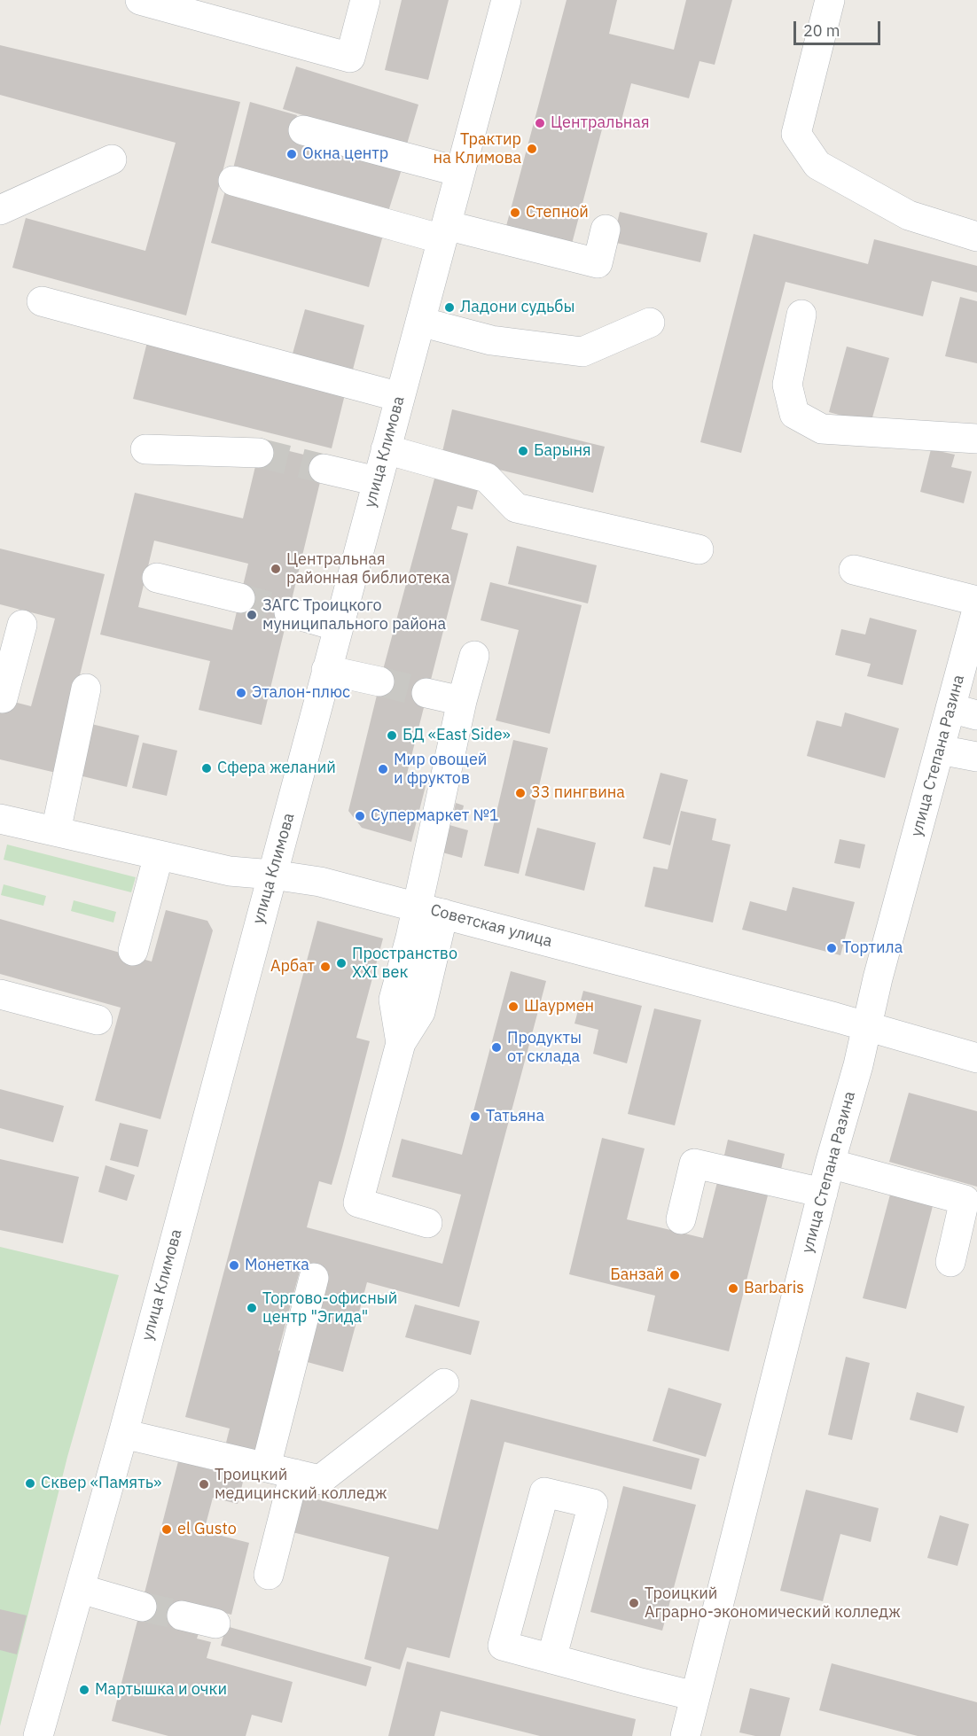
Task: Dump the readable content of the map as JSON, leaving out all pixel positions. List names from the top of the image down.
{
  "streets": {
    "street": ["улица Климова", "улица Степана Разина", "Советская улица"]
  },
  "crossings": [
    ["улица Климова", "Советская улица"],
    ["улица Степана Разина", "Советская улица"]
  ],
  "places": [
    "Центральная",
    "Трактир на Климова",
    "Окна центр",
    "Степной",
    "Ладони судьбы",
    "Барыня",
    "Центральная районная библиотека",
    "ЗАГС Троицкого муниципального района",
    "Эталон-плюс",
    "БД «East Side»",
    "Сфера желаний",
    "Мир овощей и фруктов",
    "33 пингвина",
    "Супермаркет №1",
    "Тортила",
    "Пространство XXI век",
    "Арбат",
    "Шаурмен",
    "Продукты от склада",
    "Татьяна",
    "Монетка",
    "Банзай",
    "Barbaris",
    "Торгово-офисный центр \"Эгида\"",
    "Сквер «Память»",
    "Троицкий медицинский колледж",
    "el Gusto",
    "Троицкий Аграрно-экономический колледж",
    "Мартышка и очки"
  ],
  "scale_bar": "20 m"
}
